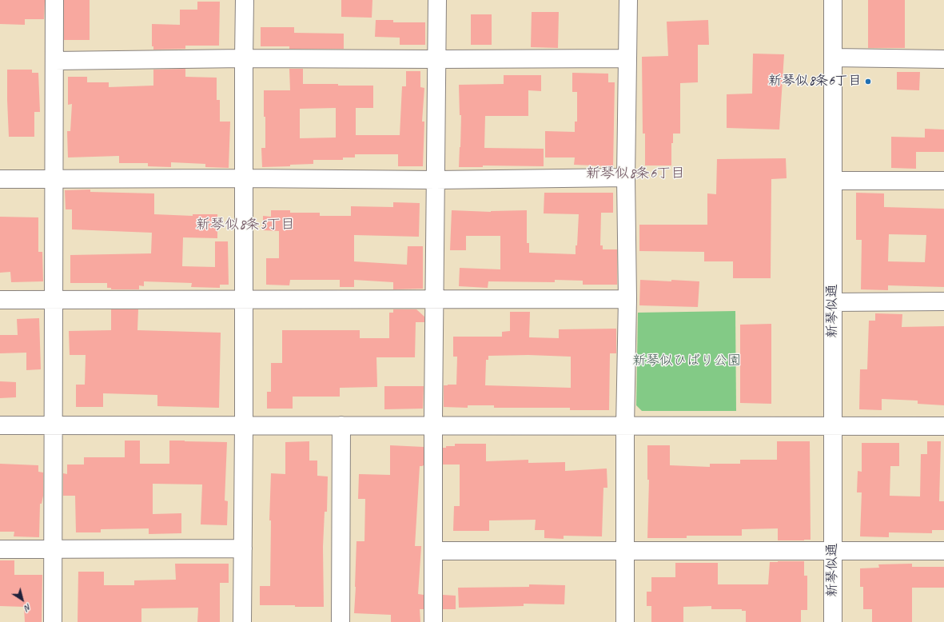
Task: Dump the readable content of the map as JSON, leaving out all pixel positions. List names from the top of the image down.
{
  "streets": {
    "street": ["新琴似通"]
  },
  "districts": ["新琴似8条6丁目", "新琴似8条5丁目"],
  "parks": ["新琴似ひばり公園"],
  "places": ["新琴似8条6丁目"],
  "north": "bottom right"
}
